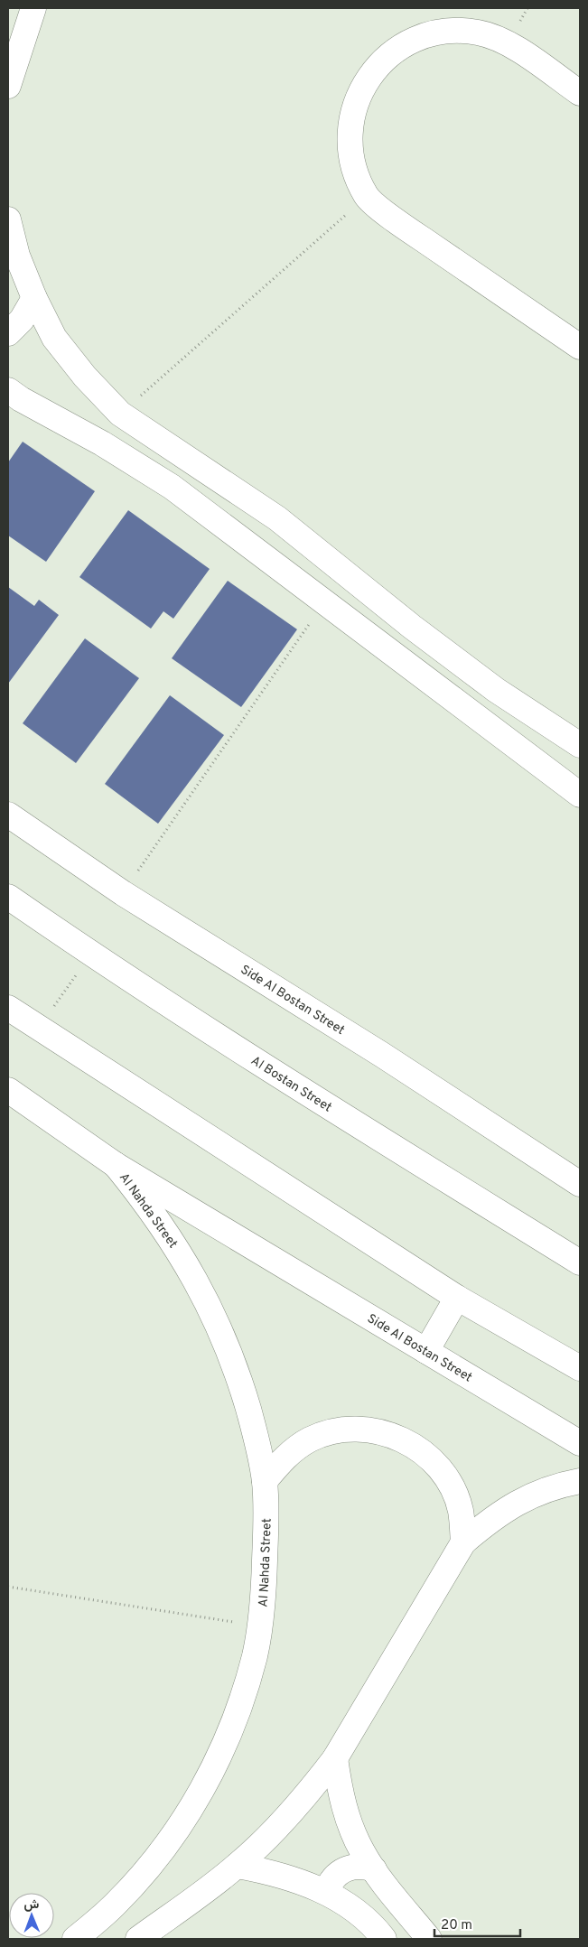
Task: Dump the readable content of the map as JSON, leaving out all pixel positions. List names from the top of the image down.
{
  "streets": {
    "street": ["Side Al Bostan Street", "Al Bostan Street", "Al Nahda Street"]
  },
  "crossings": [
    ["Side Al Bostan Street", "Al Nahda Street"]
  ],
  "scale_bar": "20 m",
  "north": "top"
}
